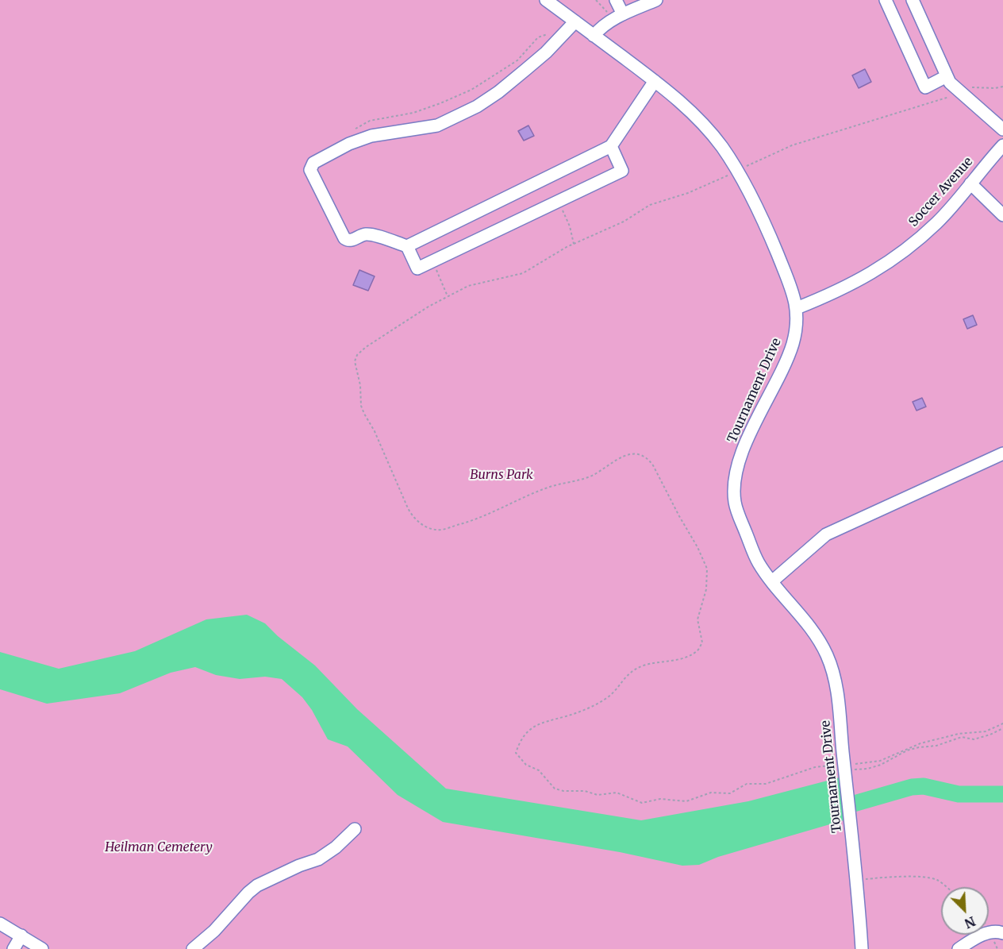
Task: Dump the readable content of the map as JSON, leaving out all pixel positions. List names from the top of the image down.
{
  "streets": {
    "street": ["Soccer Avenue", "Tournament Drive"]
  },
  "crossings": [
    ["Soccer Avenue", "Tournament Drive"]
  ],
  "parks": ["Burns Park", "Heilman Cemetery"],
  "north": "bottom right"
}
